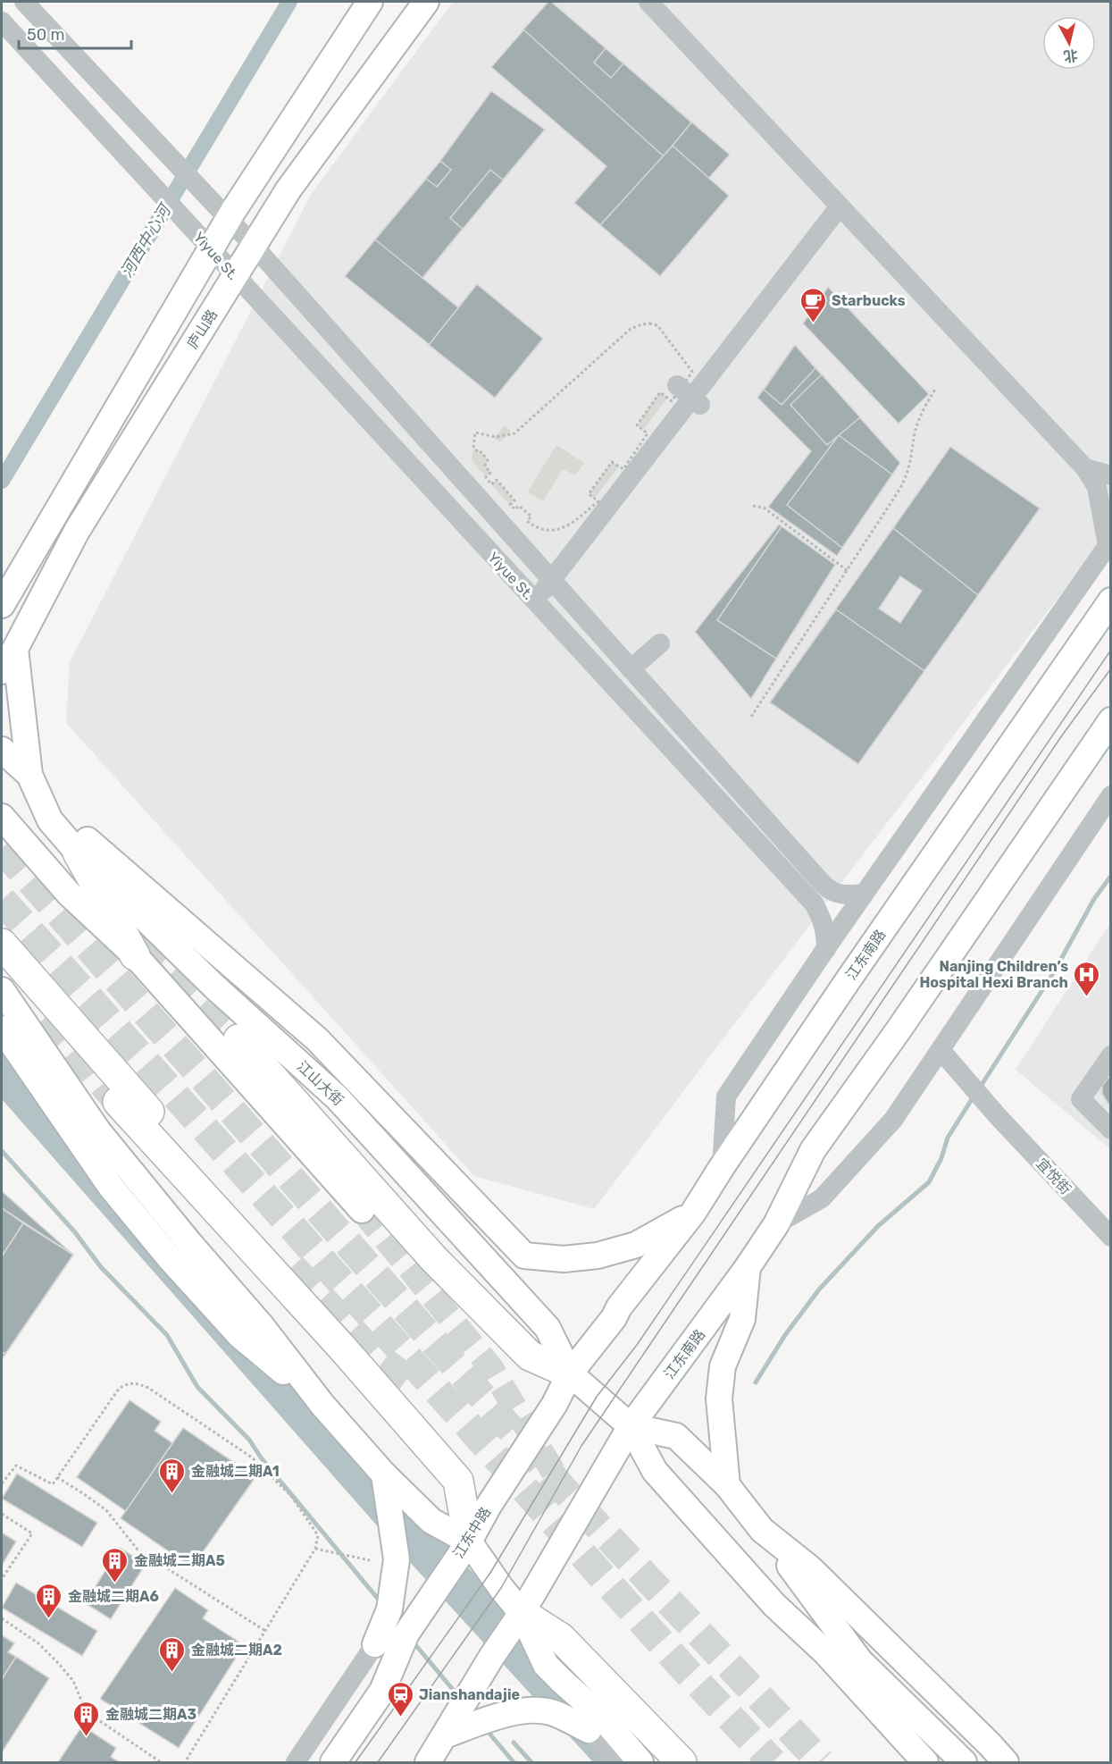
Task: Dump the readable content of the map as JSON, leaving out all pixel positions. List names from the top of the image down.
{
  "streets": {
    "main road": [
      "庐山路",
      "江东南路",
      "江山大街",
      "江东中路"
    ],
    "street": ["Yiyue St.", "宜悦街"]
  },
  "crossings": [
    ["Yiyue St.", "庐山路"],
    ["江东南路", "江山大街"],
    ["江东南路", "江东中路"],
    ["江山大街", "江东中路"]
  ],
  "water": ["河西中心河"],
  "places": {
    "cafe": ["Starbucks"],
    "hospital": ["Nanjing Children’s Hospital Hexi Branch"],
    "building": [
      "金融城二期A1",
      "金融城二期A5",
      "金融城二期A6",
      "金融城二期A2",
      "金融城二期A3"
    ],
    "station": ["Jianshandajie"]
  },
  "scale_bar": "50 m",
  "north": "bottom"
}
